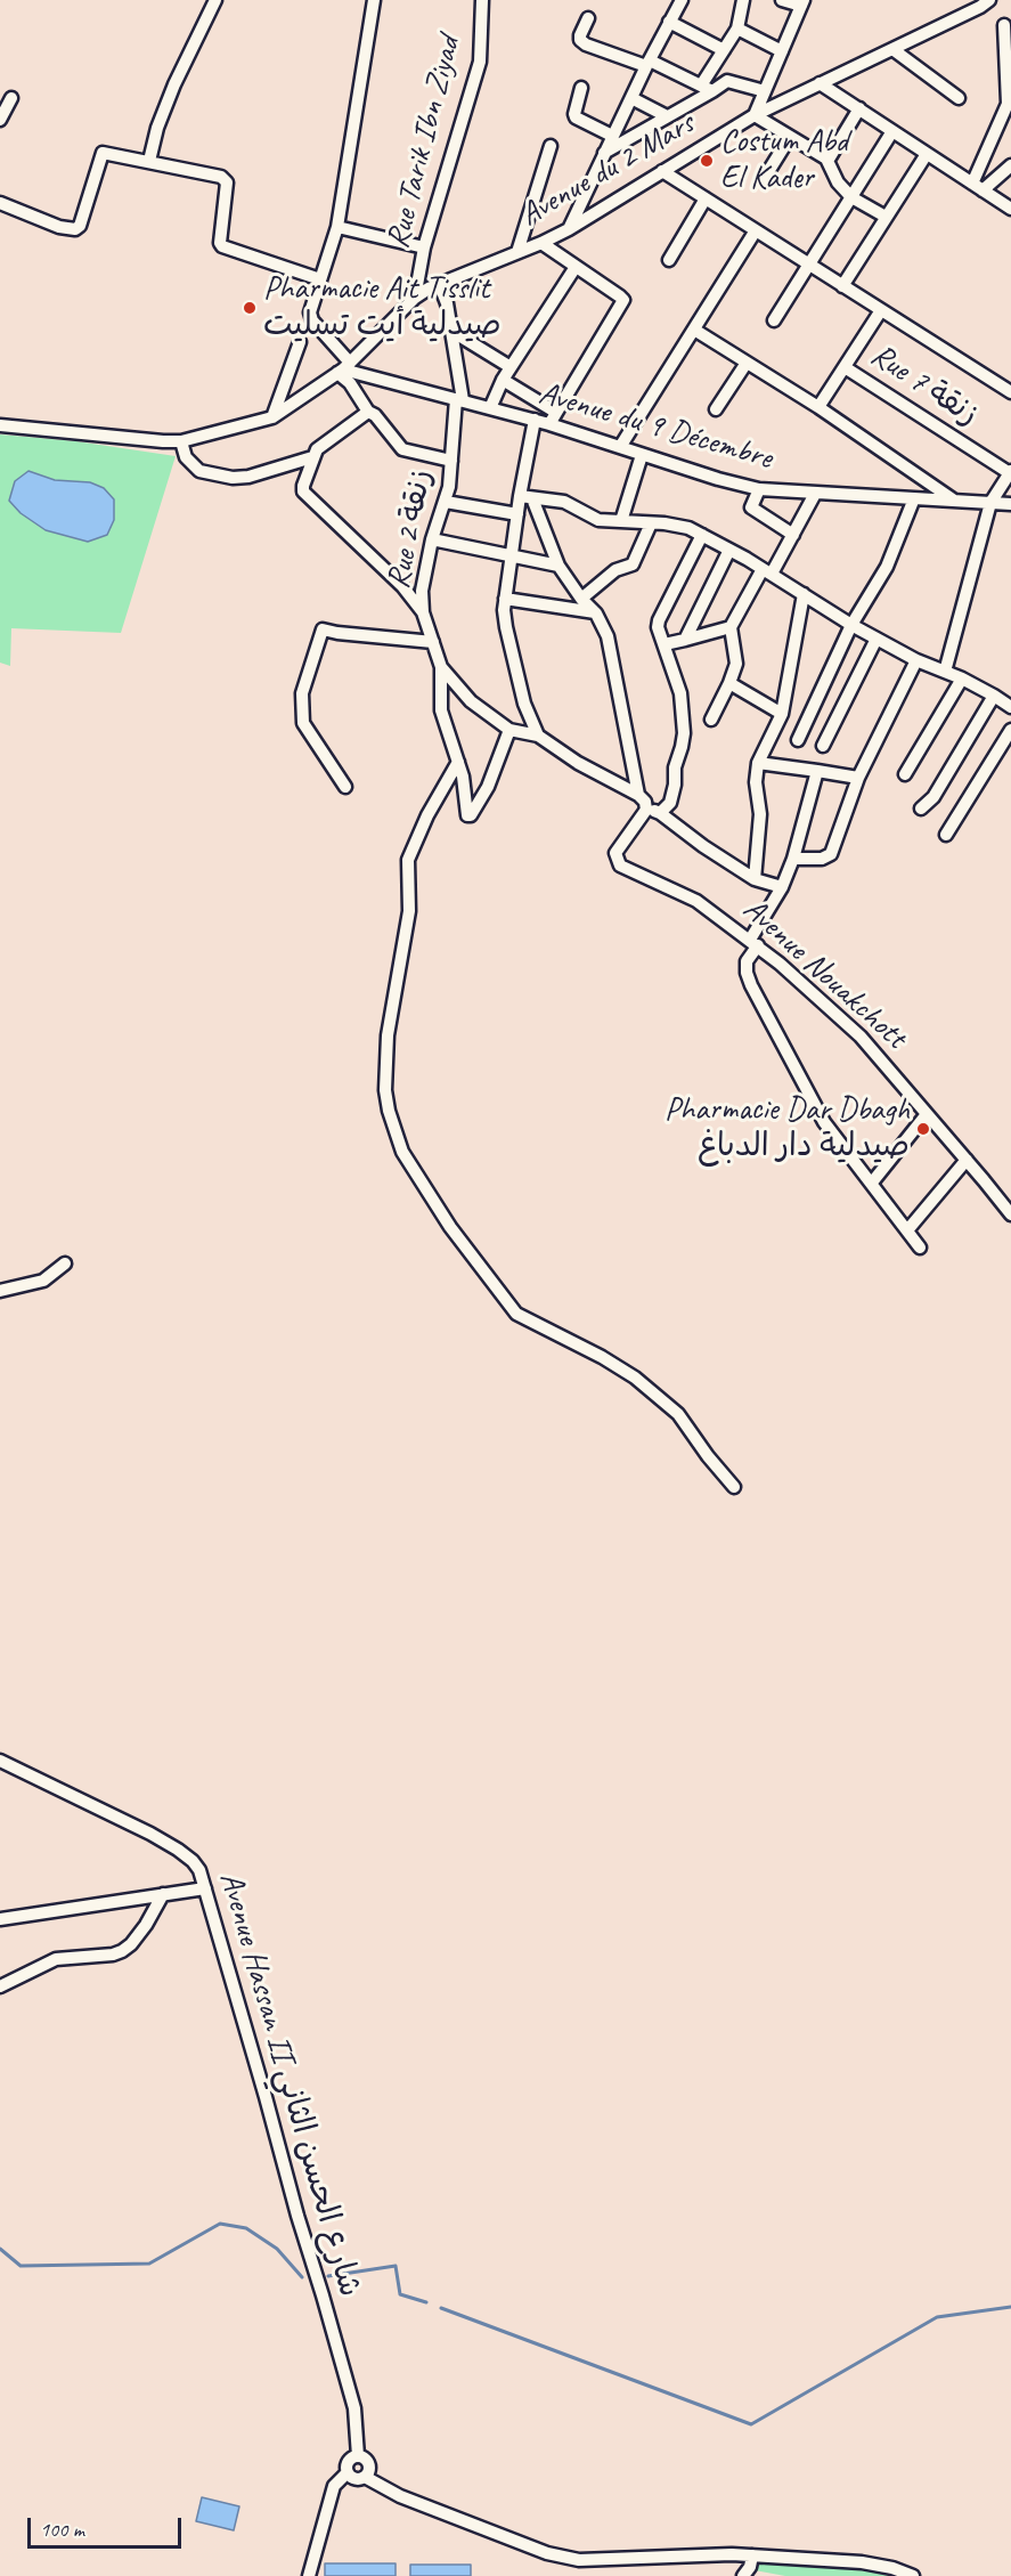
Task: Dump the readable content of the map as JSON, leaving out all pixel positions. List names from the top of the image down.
{
  "streets": {
    "street": [
      "Rue Tarik Ibn Ziyad",
      "Avenue du 2 Mars",
      "Rue 7 زنقة",
      "Avenue du 9 Décembre",
      "Rue 2 زنقة",
      "Avenue Nouakchott",
      "Avenue Hassan II شارع الحسن الثاني"
    ]
  },
  "crossings": [
    ["Rue Tarik Ibn Ziyad", "Avenue du 2 Mars"],
    ["Avenue du 2 Mars", "Avenue du 9 Décembre"],
    ["Avenue du 2 Mars", "Rue 2 زنقة"],
    ["Avenue du 9 Décembre", "Rue 2 زنقة"]
  ],
  "places": ["Costum Abd El Kader", "Pharmacie Ait Tisslit صيدلية أيت تسليت", "Pharmacie Dar Dbagh صيدلية دار الدباغ"],
  "scale_bar": "100 m"
}
